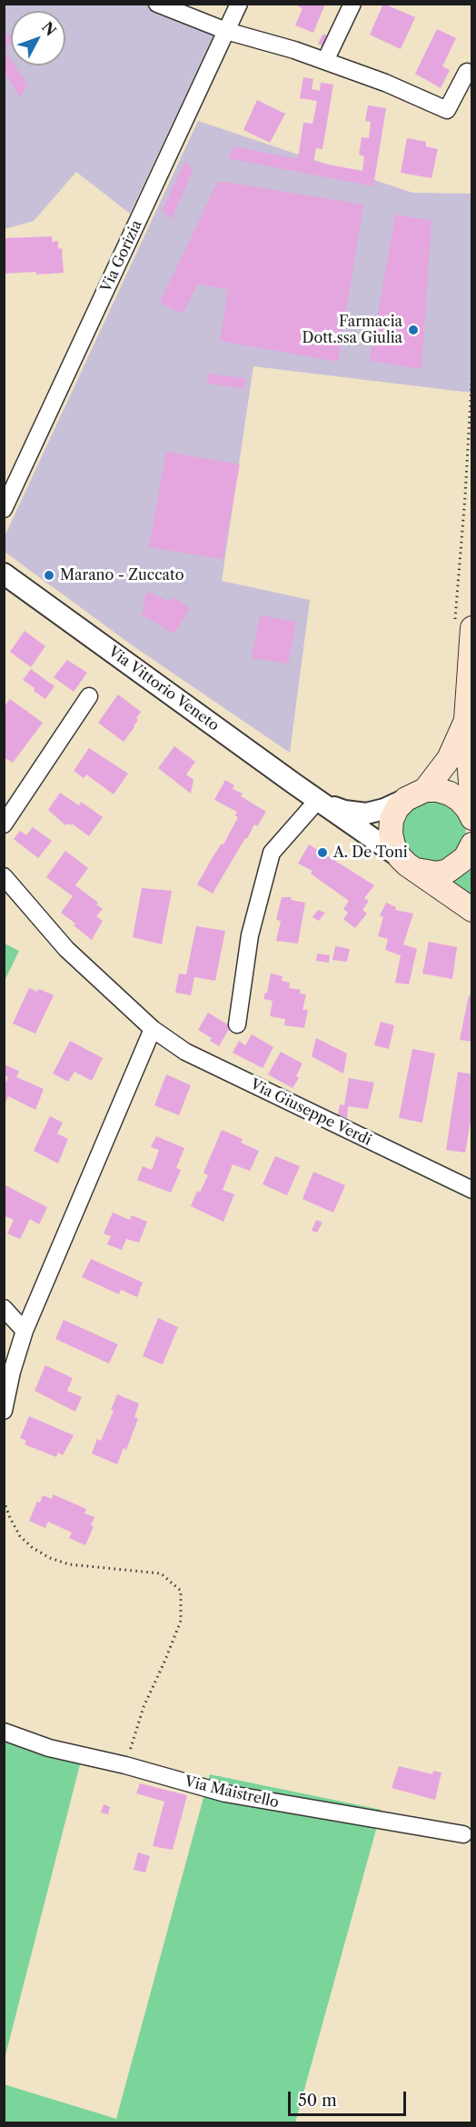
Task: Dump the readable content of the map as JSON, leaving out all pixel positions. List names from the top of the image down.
{
  "streets": {
    "main road": ["Via Vittorio Veneto"],
    "street": ["Via Gorizia", "Via Giuseppe Verdi", "Via Maistrello"]
  },
  "places": ["Farmacia Dott.ssa Giulia", "Marano - Zuccato", "A. De Toni"],
  "scale_bar": "50 m",
  "north": "top right"
}
